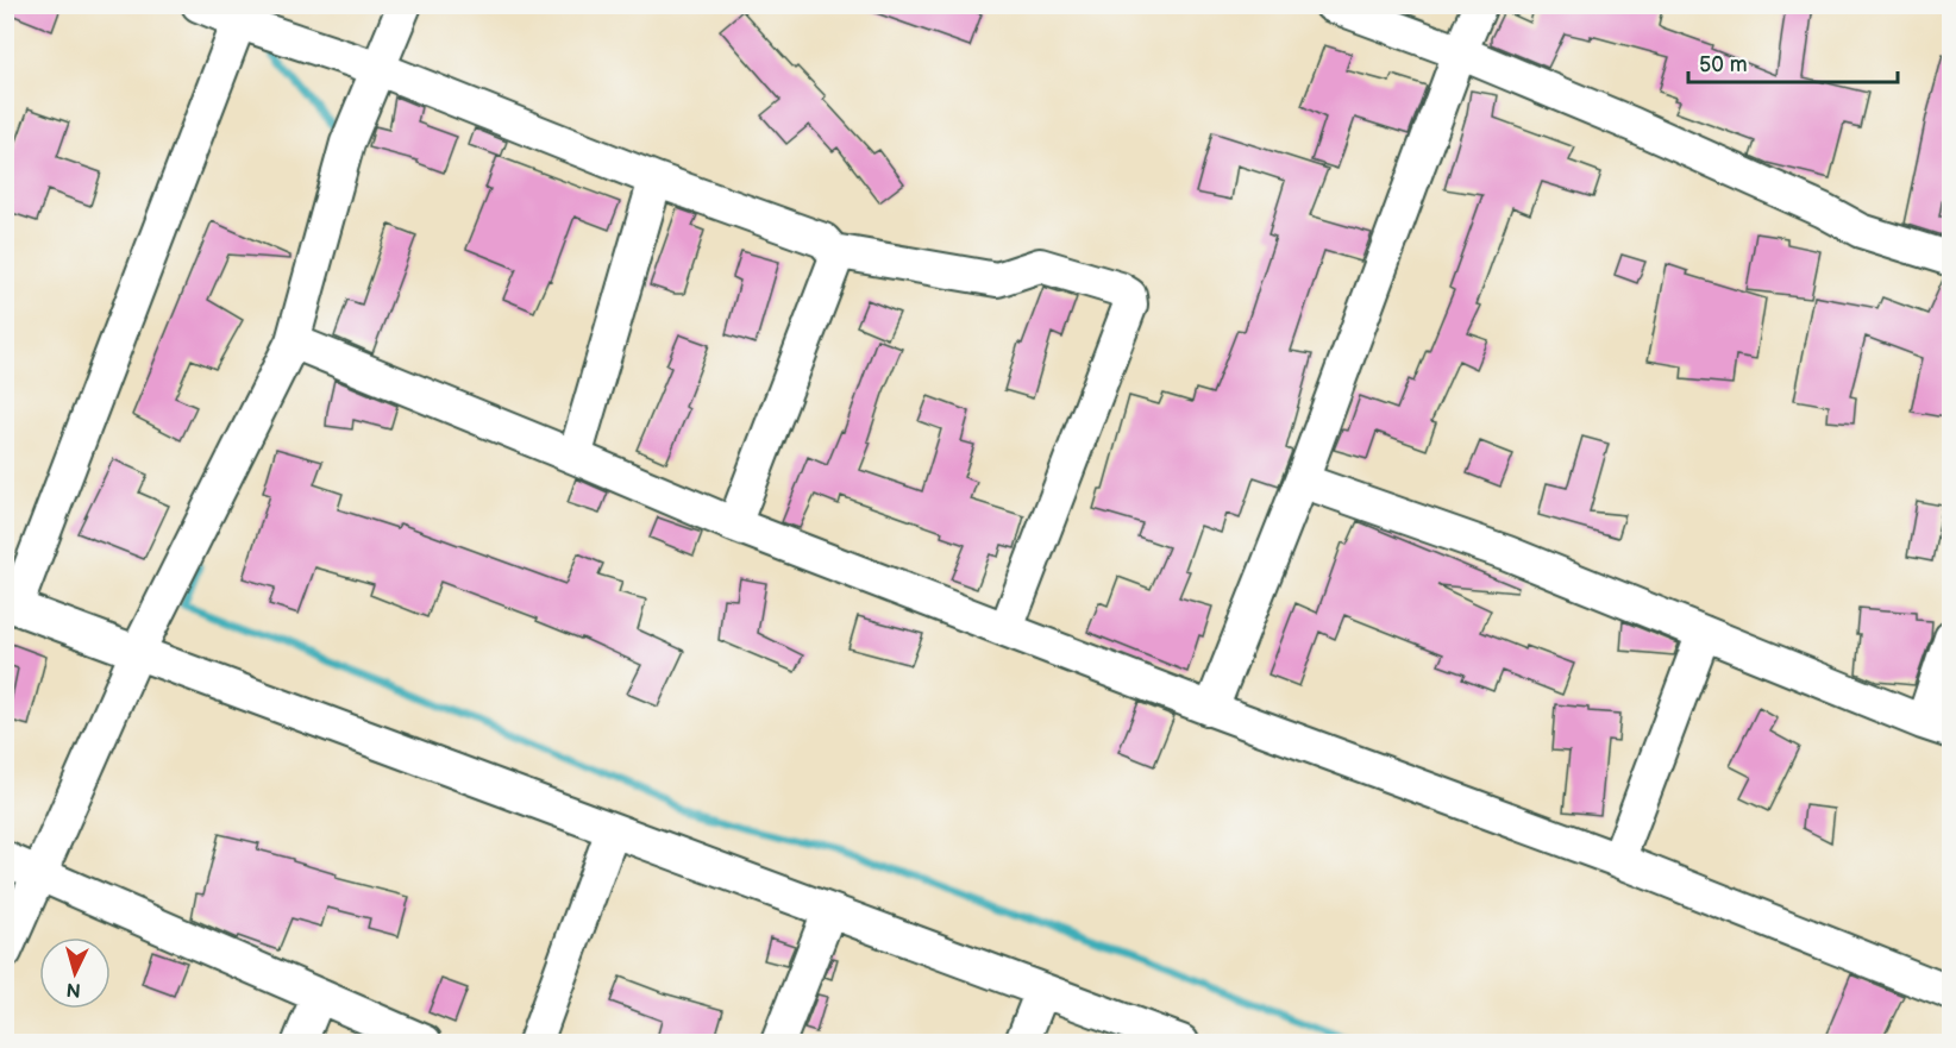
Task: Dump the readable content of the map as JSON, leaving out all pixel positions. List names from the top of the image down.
{
  "scale_bar": "50 m",
  "north": "bottom"
}
